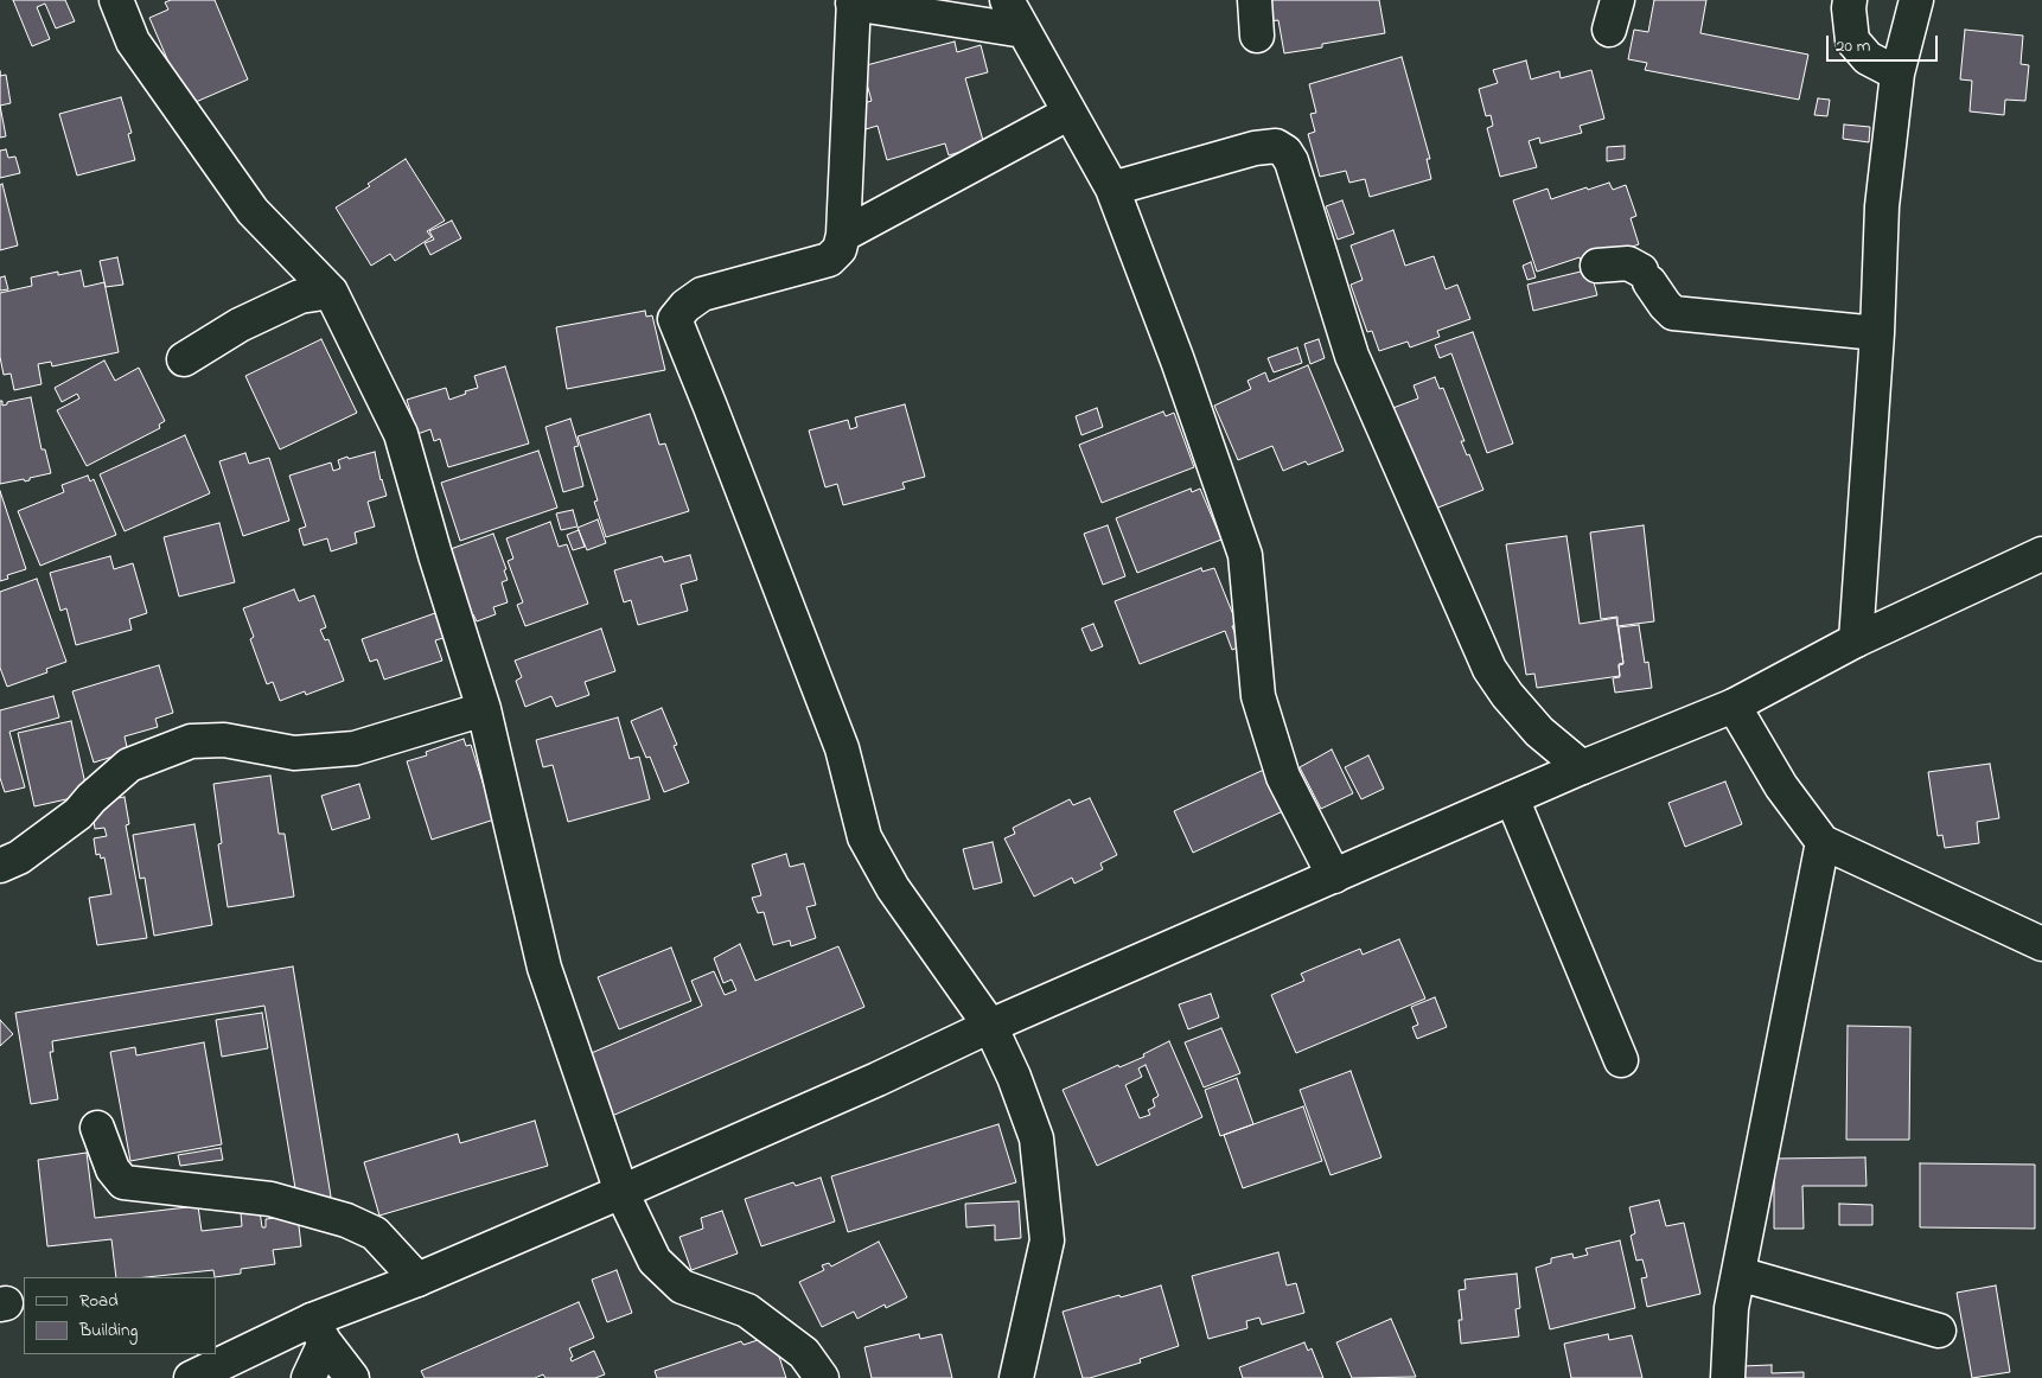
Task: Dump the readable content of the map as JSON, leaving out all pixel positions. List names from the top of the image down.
{
  "legend": ["Road", "Building"],
  "scale_bar": "20 m"
}
